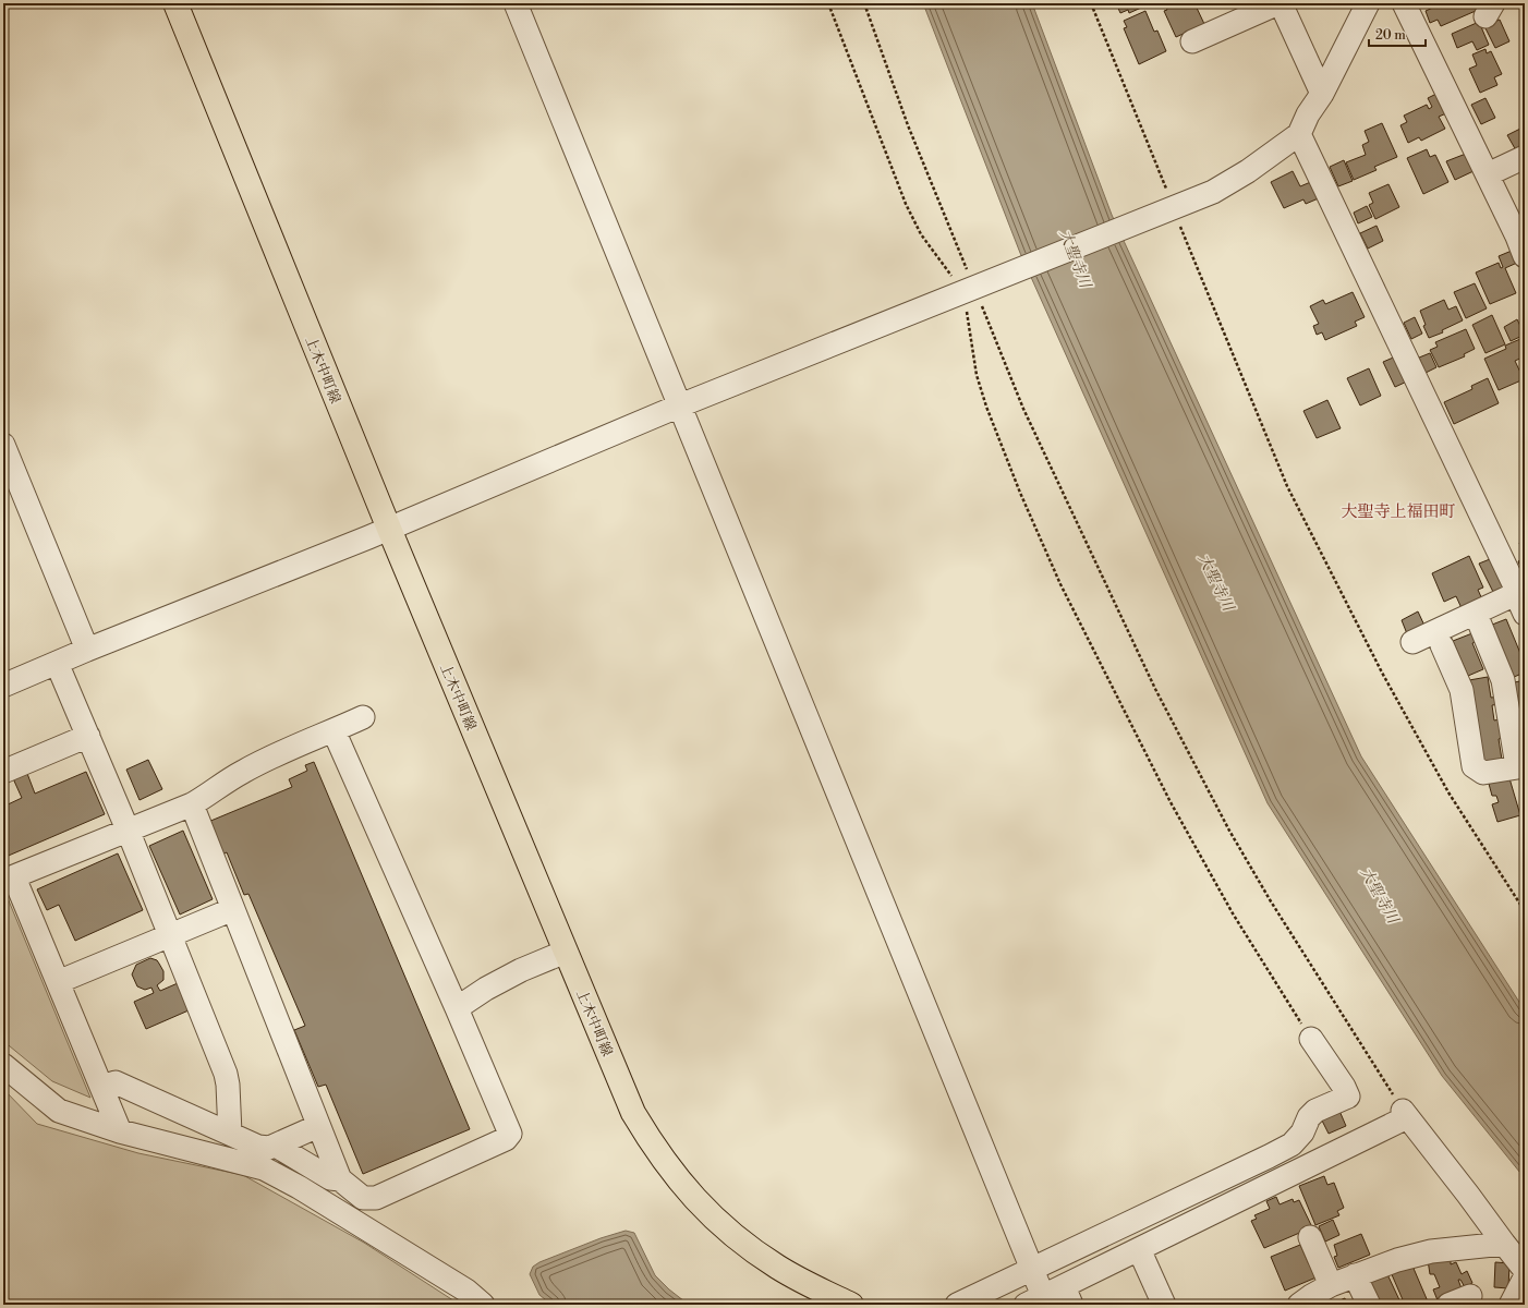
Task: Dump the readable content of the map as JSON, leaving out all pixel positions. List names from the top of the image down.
{
  "streets": {
    "main road": ["上木中町線"]
  },
  "districts": ["大聖寺上福田町"],
  "water": ["大聖寺川"],
  "scale_bar": "20 m"
}
